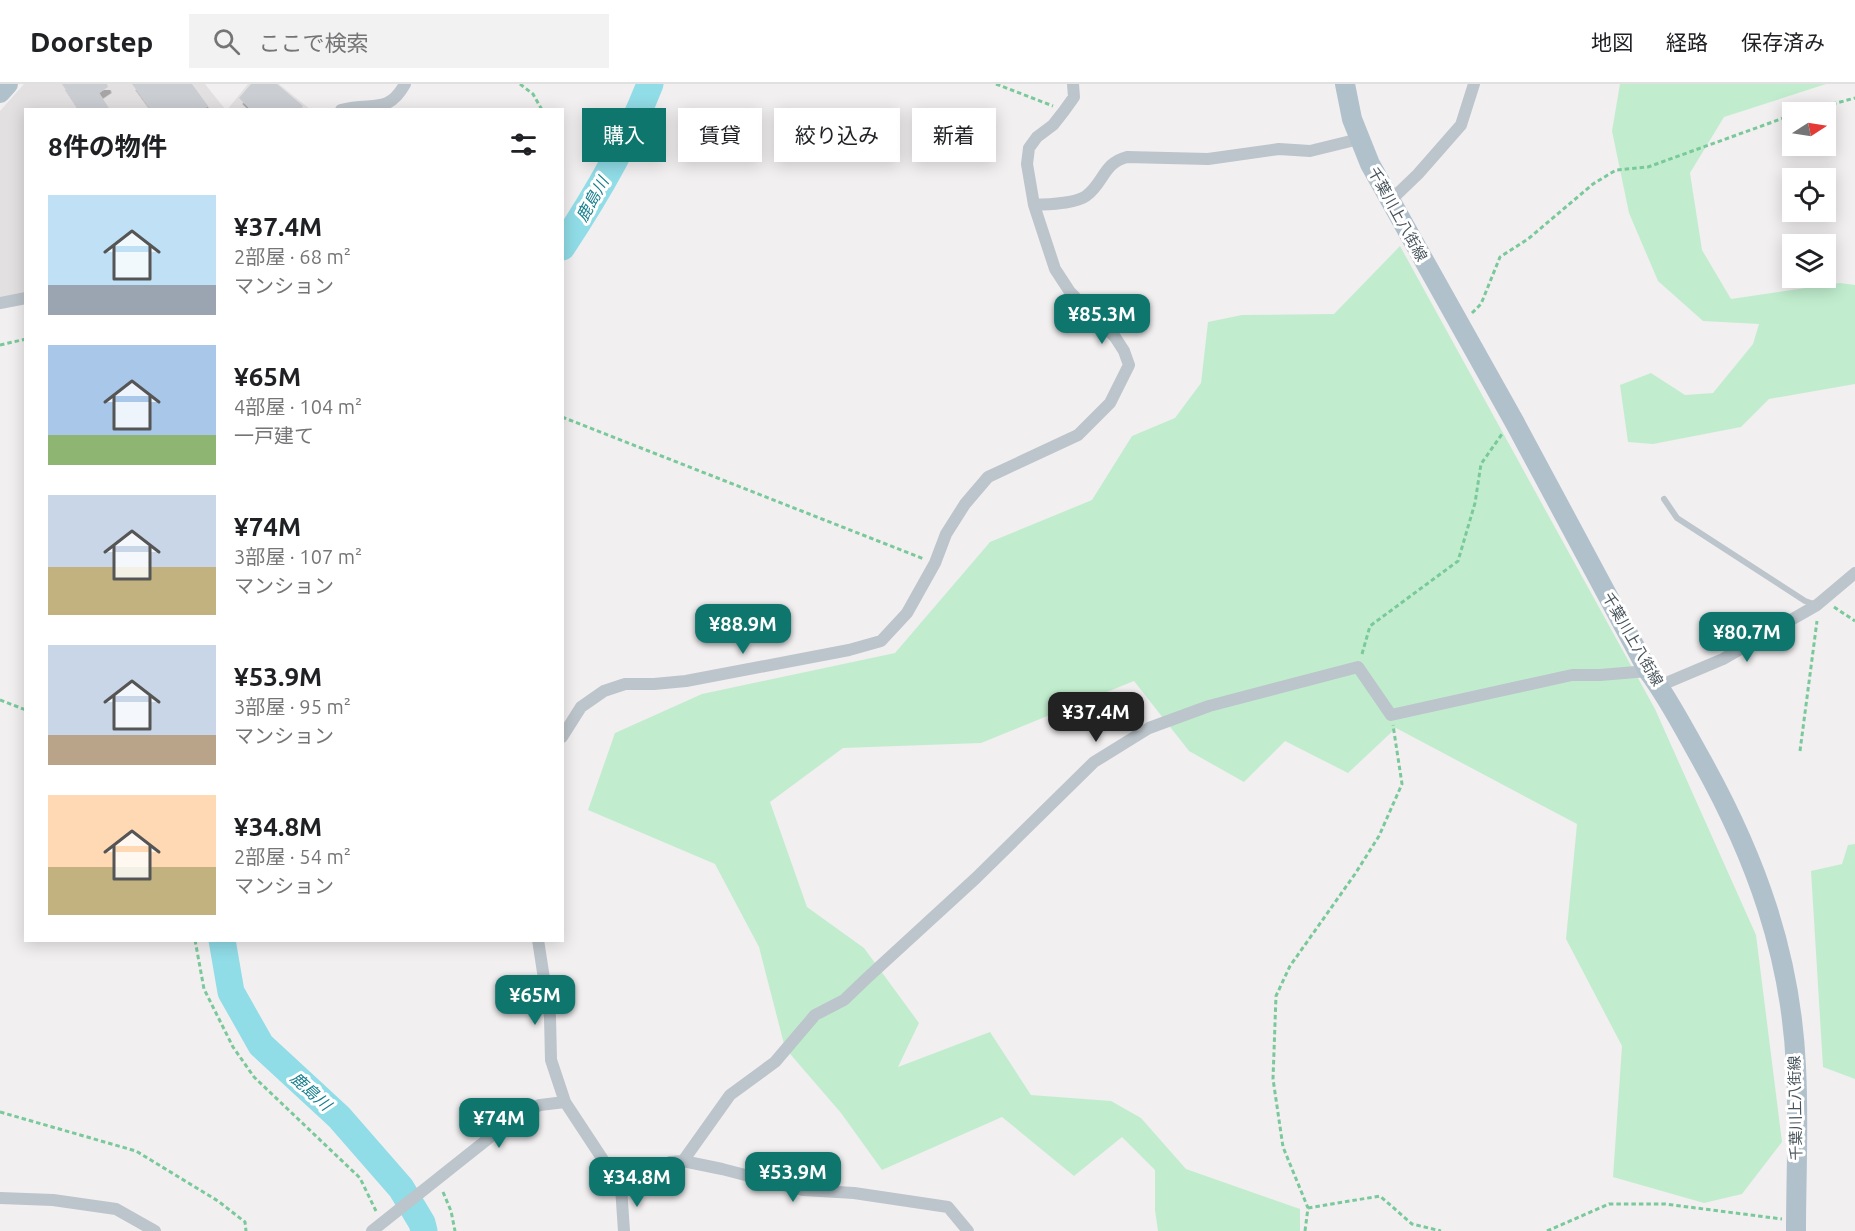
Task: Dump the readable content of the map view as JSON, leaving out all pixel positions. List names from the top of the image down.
{
  "streets": {
    "main road": ["千葉川上八街線"]
  },
  "water": ["鹿島川"],
  "north": "right",
  "page": {
    "header": "Doorstep",
    "search": "ここで検索",
    "nav": ["地図", "経路", "保存済み"],
    "chip": [
      "購入",
      "賃貸",
      "絞り込み",
      "新着"
    ],
    "heading": "8件の物件",
    "list": [
      {
        "name": "¥37.4M",
        "note": "2部屋 · 68 m² · マンション"
      },
      {
        "name": "¥65M",
        "note": "4部屋 · 104 m² · 一戸建て"
      },
      {
        "name": "¥74M",
        "note": "3部屋 · 107 m² · マンション"
      },
      {
        "name": "¥53.9M",
        "note": "3部屋 · 95 m² · マンション"
      },
      {
        "name": "¥34.8M",
        "note": "2部屋 · 54 m² · マンション"
      }
    ],
    "price": [
      "¥85.3M",
      "¥88.9M",
      "¥80.7M",
      "¥37.4M",
      "¥65M",
      "¥74M",
      "¥53.9M",
      "¥34.8M"
    ]
  }
}
